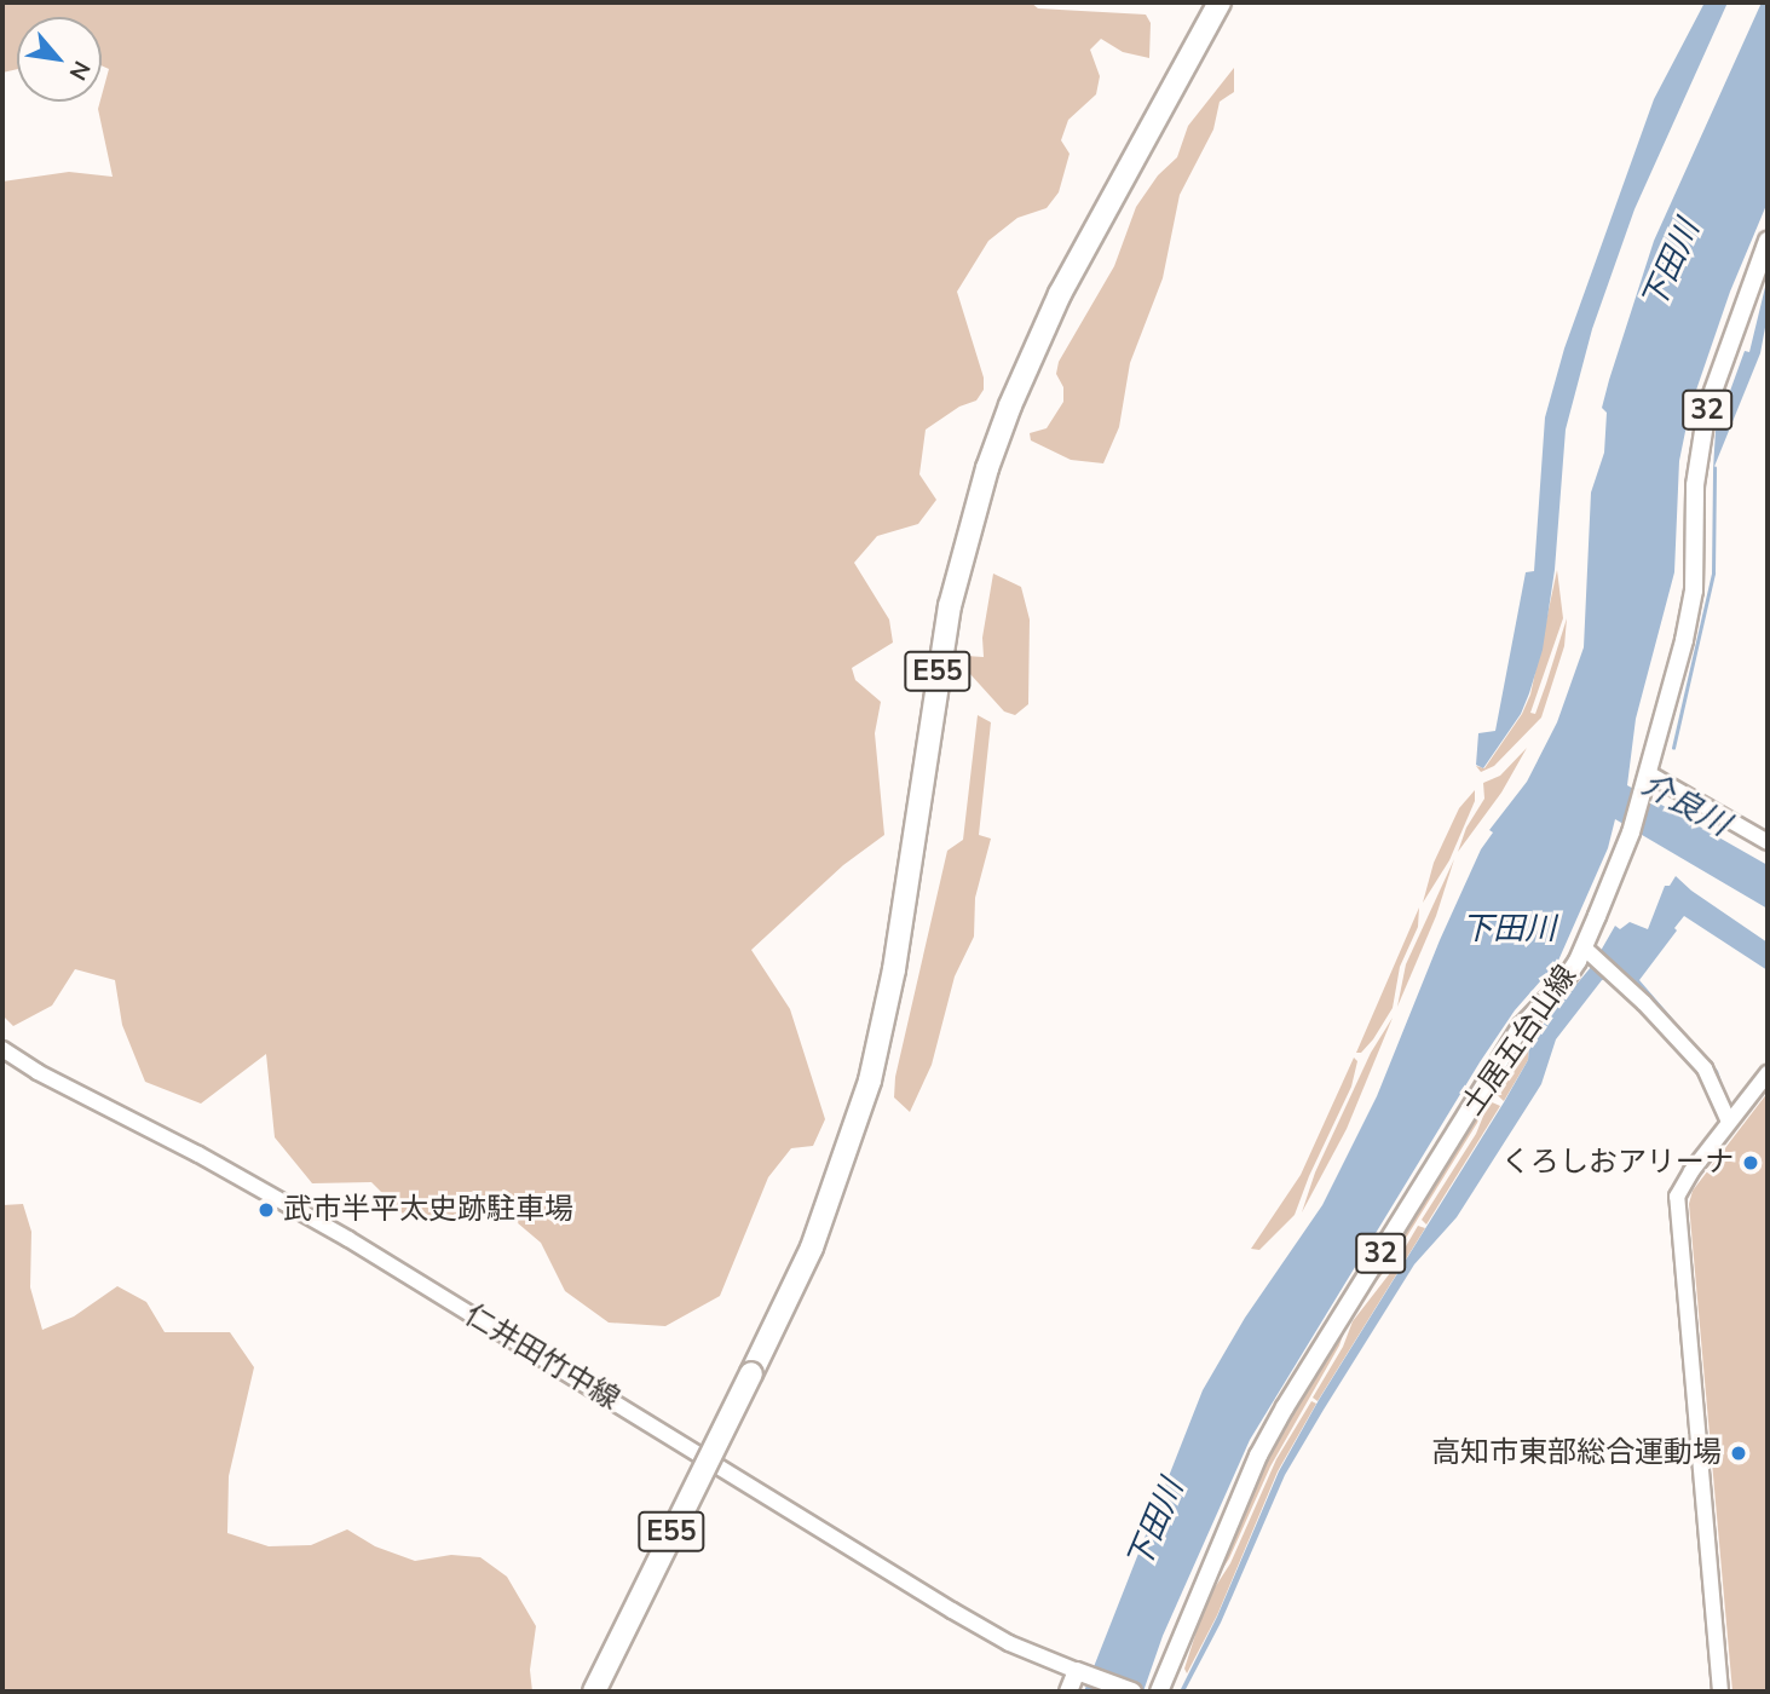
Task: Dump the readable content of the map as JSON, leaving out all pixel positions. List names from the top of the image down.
{
  "streets": {
    "highway": ["E55"],
    "main road": ["32", "土居五台山線", "仁井田竹中線"]
  },
  "water": ["下田川", "介良川"],
  "places": ["くろしおアリーナ", "武市半平太史跡駐車場", "高知市東部総合運動場"],
  "north": "bottom right"
}
